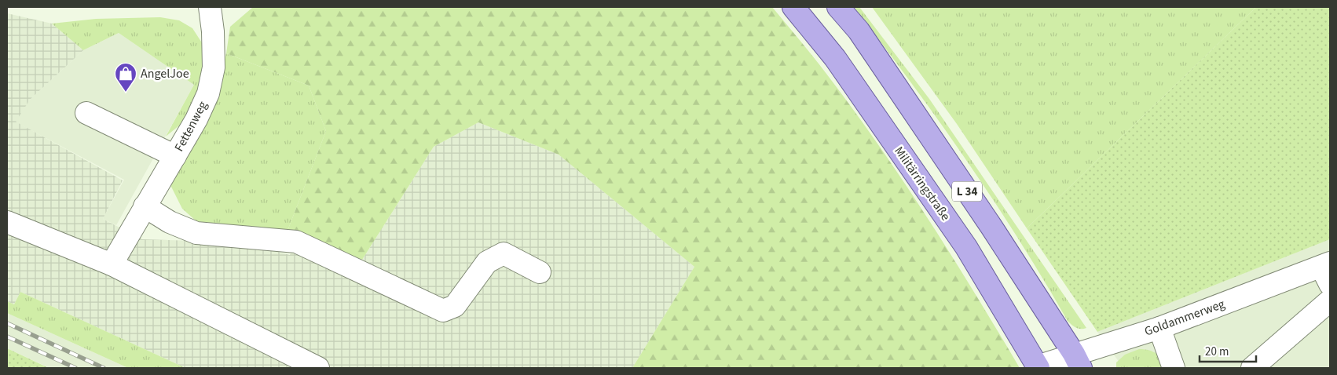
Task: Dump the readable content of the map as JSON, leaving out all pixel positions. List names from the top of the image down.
{
  "streets": {
    "main road": ["Militärringstraße", "L 34"],
    "street": ["Fettenweg", "Goldammerweg"]
  },
  "crossings": [
    ["Militärringstraße", "Goldammerweg"],
    ["L 34", "Goldammerweg"]
  ],
  "places": {
    "shop": ["AngelJoe"]
  },
  "scale_bar": "20 m"
}
